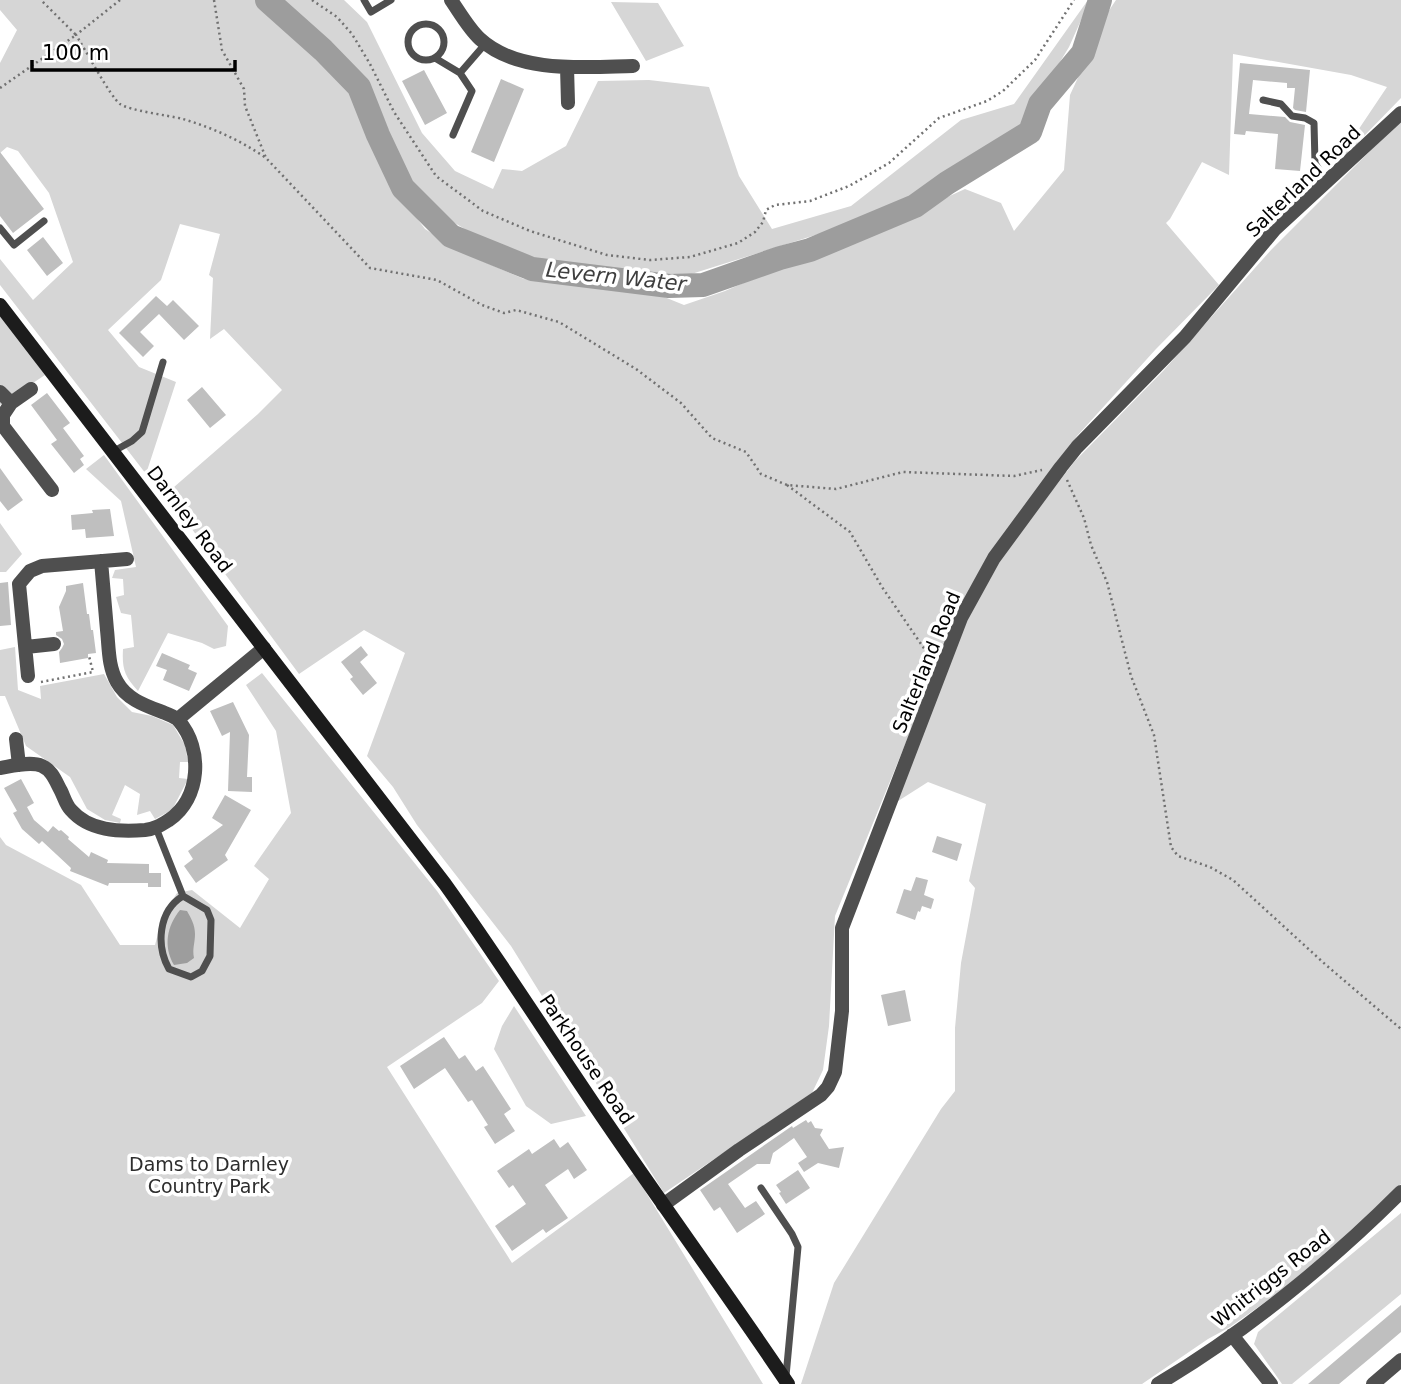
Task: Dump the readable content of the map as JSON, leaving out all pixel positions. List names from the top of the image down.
{
  "streets": {
    "main road": ["Darnley Road", "Parkhouse Road"],
    "street": ["Salterland Road", "Whitriggs Road"]
  },
  "crossings": [
    ["Salterland Road", "Parkhouse Road"],
    ["Darnley Road", "Parkhouse Road"]
  ],
  "water": ["Levern Water"],
  "parks": ["Dams to Darnley Country Park"],
  "scale_bar": "100 m"
}
